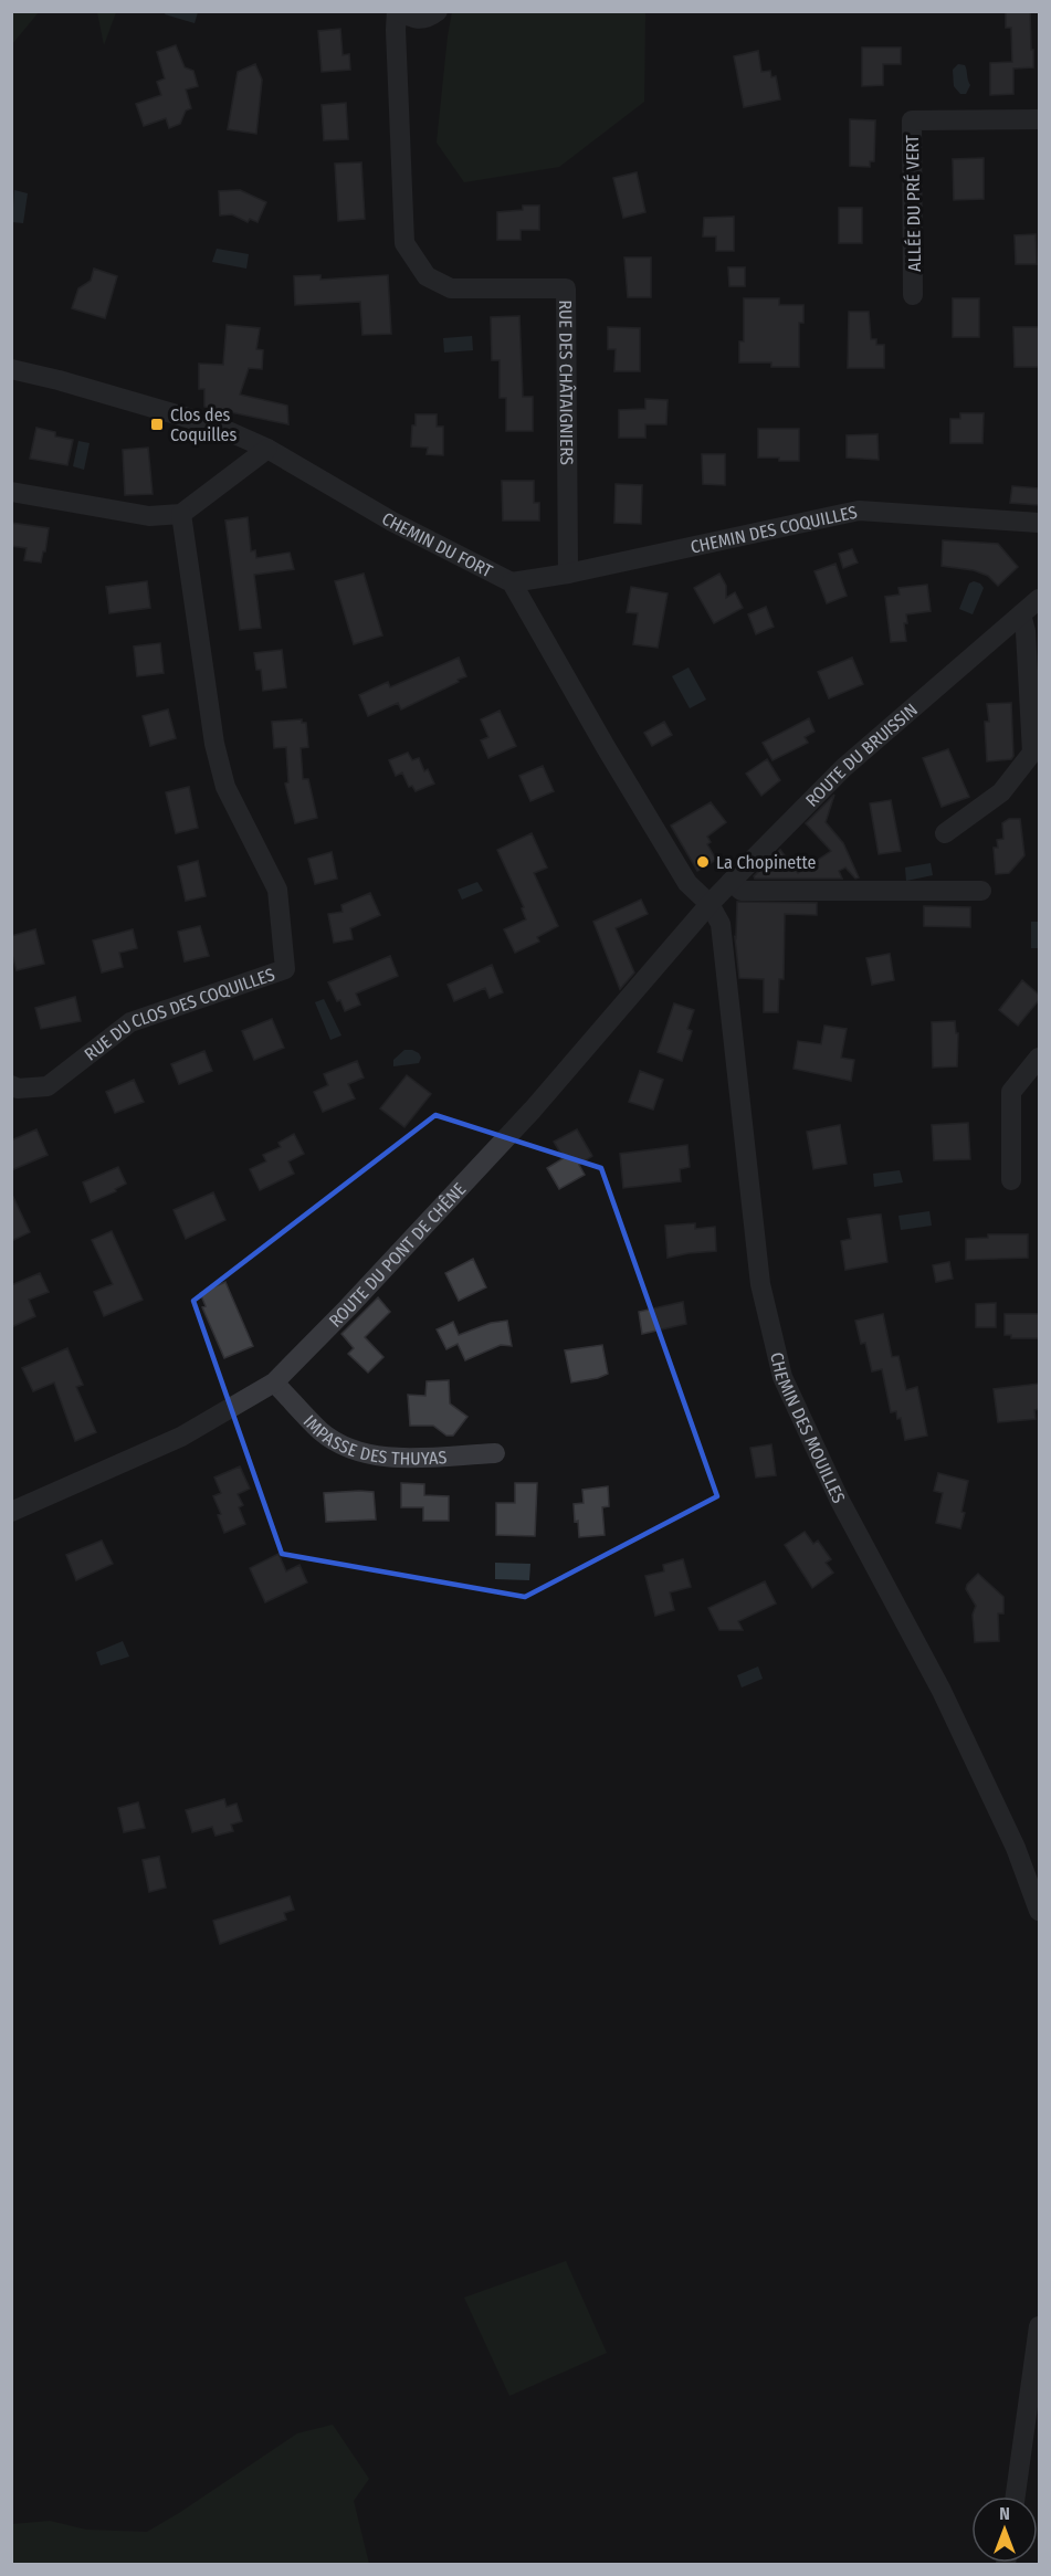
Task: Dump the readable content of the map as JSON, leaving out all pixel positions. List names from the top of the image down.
{
  "streets": {
    "street": [
      "ALLÉE DU PRÉ VERT",
      "RUE DES CHÂTAIGNIERS",
      "CHEMIN DES COQUILLES",
      "CHEMIN DU FORT",
      "ROUTE DU BRUISSIN",
      "RUE DU CLOS DES COQUILLES",
      "ROUTE DU PONT DE CHÊNE",
      "CHEMIN DES MOUILLES",
      "IMPASSE DES THUYAS"
    ]
  },
  "crossings": [
    ["RUE DES CHÂTAIGNIERS", "CHEMIN DES COQUILLES"],
    ["CHEMIN DES COQUILLES", "CHEMIN DU FORT"],
    ["CHEMIN DU FORT", "ROUTE DU BRUISSIN"],
    ["CHEMIN DU FORT", "ROUTE DU PONT DE CHÊNE"],
    ["CHEMIN DU FORT", "CHEMIN DES MOUILLES"],
    ["ROUTE DU BRUISSIN", "ROUTE DU PONT DE CHÊNE"],
    ["ROUTE DU BRUISSIN", "CHEMIN DES MOUILLES"],
    ["ROUTE DU PONT DE CHÊNE", "CHEMIN DES MOUILLES"],
    ["ROUTE DU PONT DE CHÊNE", "IMPASSE DES THUYAS"]
  ],
  "places": {
    "transit": ["Clos des Coquilles"],
    "other": ["La Chopinette"]
  },
  "north": "top"
}
